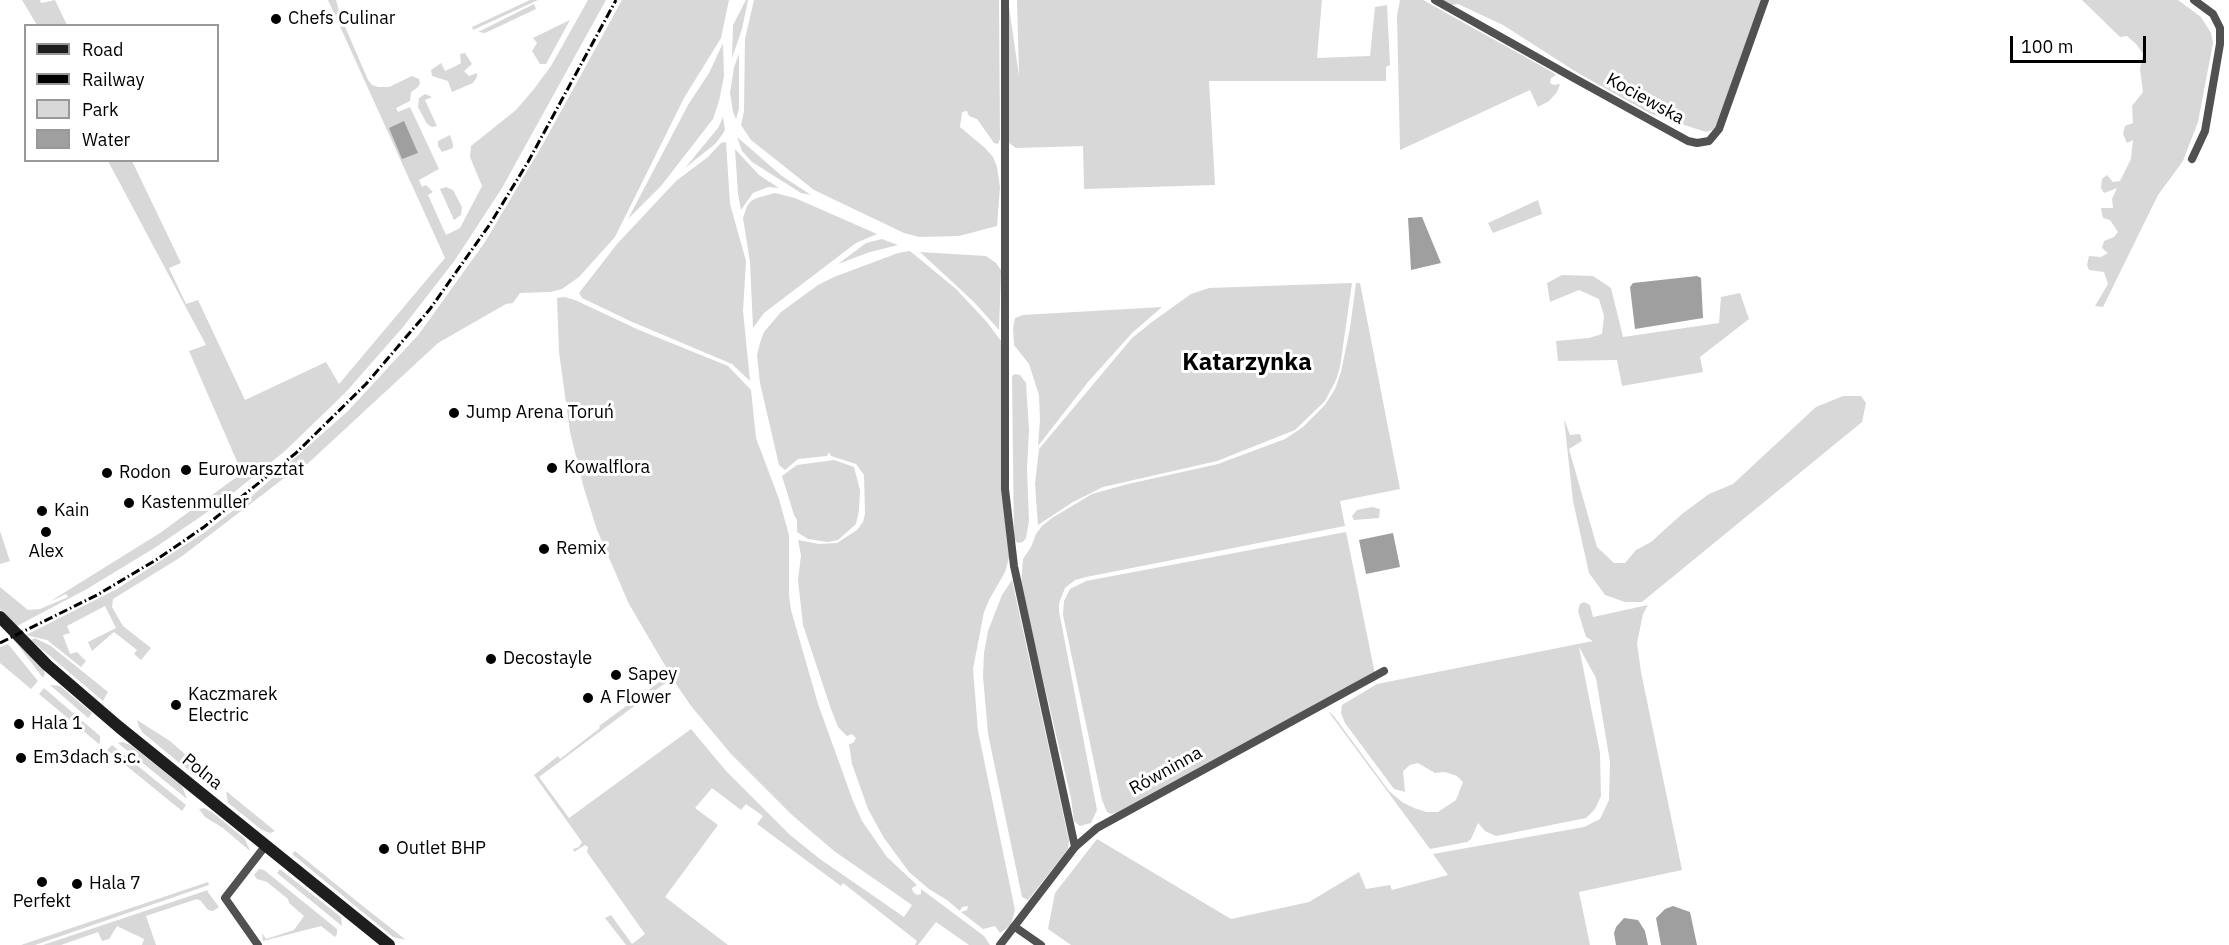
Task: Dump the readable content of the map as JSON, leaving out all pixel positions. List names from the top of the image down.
{
  "streets": {
    "street": ["Kociewska", "Równinna", "Polna"]
  },
  "districts": ["Katarzynka"],
  "places": [
    "Chefs Culinar",
    "Jump Arena Toruń",
    "Kowalflora",
    "Eurowarsztat",
    "Rodon",
    "Kastenmuller",
    "Kain",
    "Alex",
    "Remix",
    "Decostayle",
    "Sapey",
    "A Flower",
    "Kaczmarek Electric",
    "Hala 1",
    "Em3dach s.c.",
    "Outlet BHP",
    "Perfekt",
    "Hala 7"
  ],
  "legend": [
    "Road",
    "Railway",
    "Park",
    "Water"
  ],
  "scale_bar": "100 m"
}
